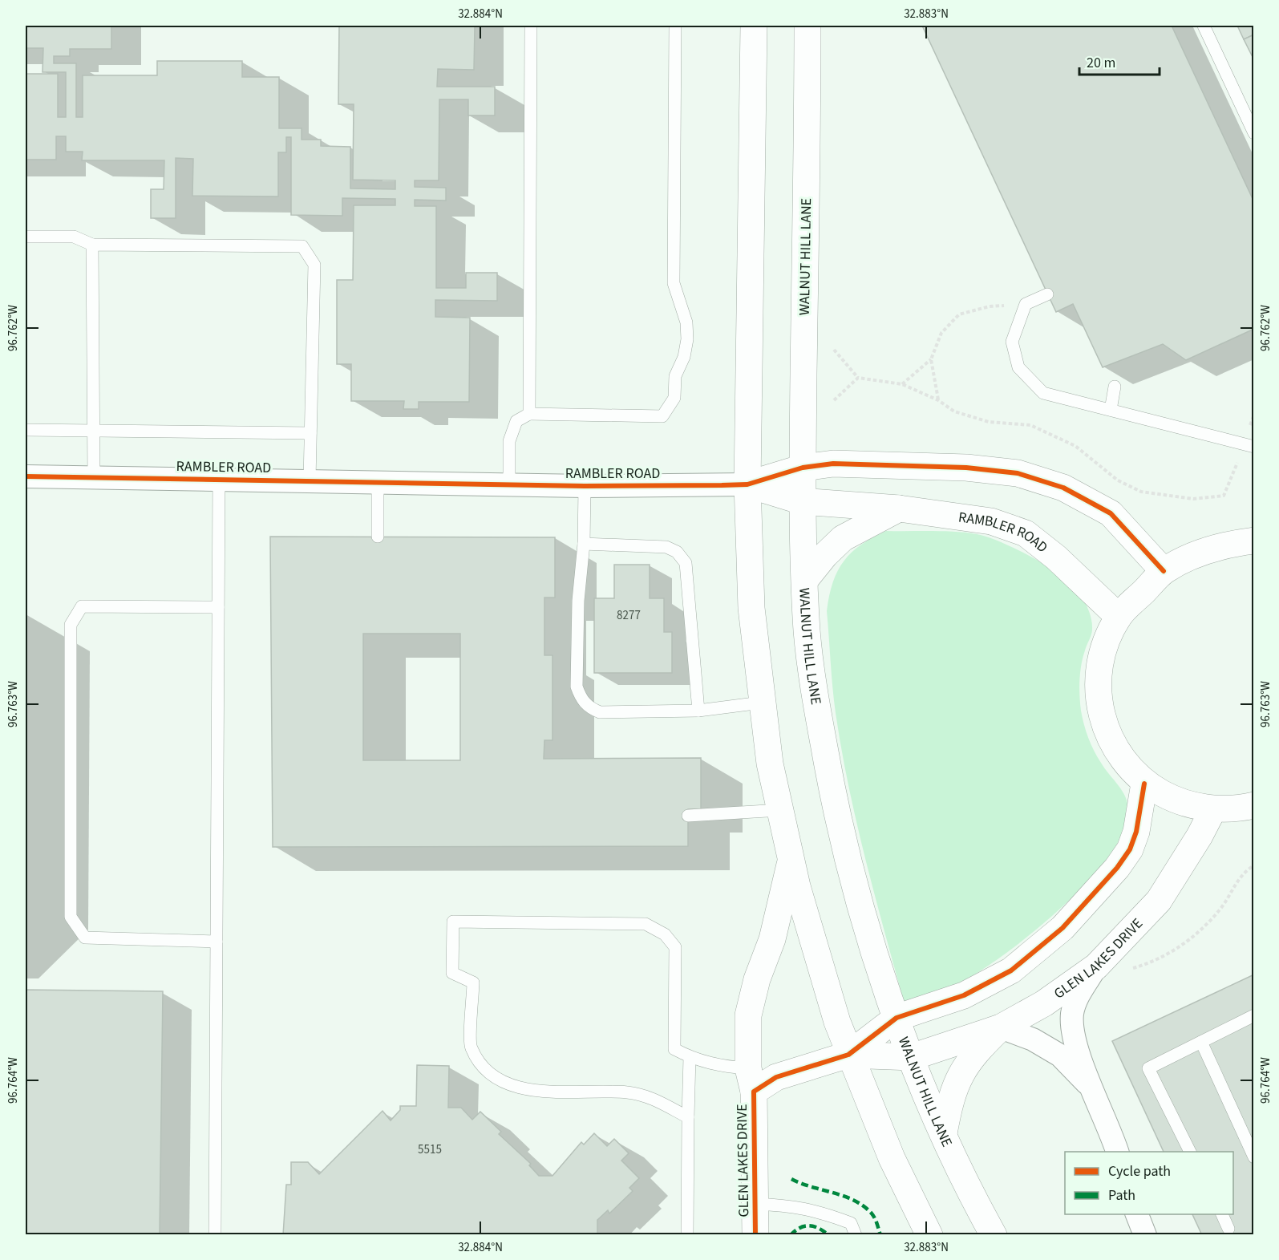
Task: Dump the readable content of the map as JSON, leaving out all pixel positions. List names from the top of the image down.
{
  "streets": {
    "main road": ["WALNUT HILL LANE", "RAMBLER ROAD", "GLEN LAKES DRIVE"]
  },
  "crossings": [
    ["WALNUT HILL LANE", "RAMBLER ROAD"],
    ["WALNUT HILL LANE", "GLEN LAKES DRIVE"]
  ],
  "house_numbers": ["8277", "5515"],
  "legend": ["Cycle path", "Path"],
  "scale_bar": "20 m",
  "coordinates": [
    "32.884°N",
    "32.883°N",
    "96.762°W",
    "96.763°W",
    "96.764°W"
  ]
}
